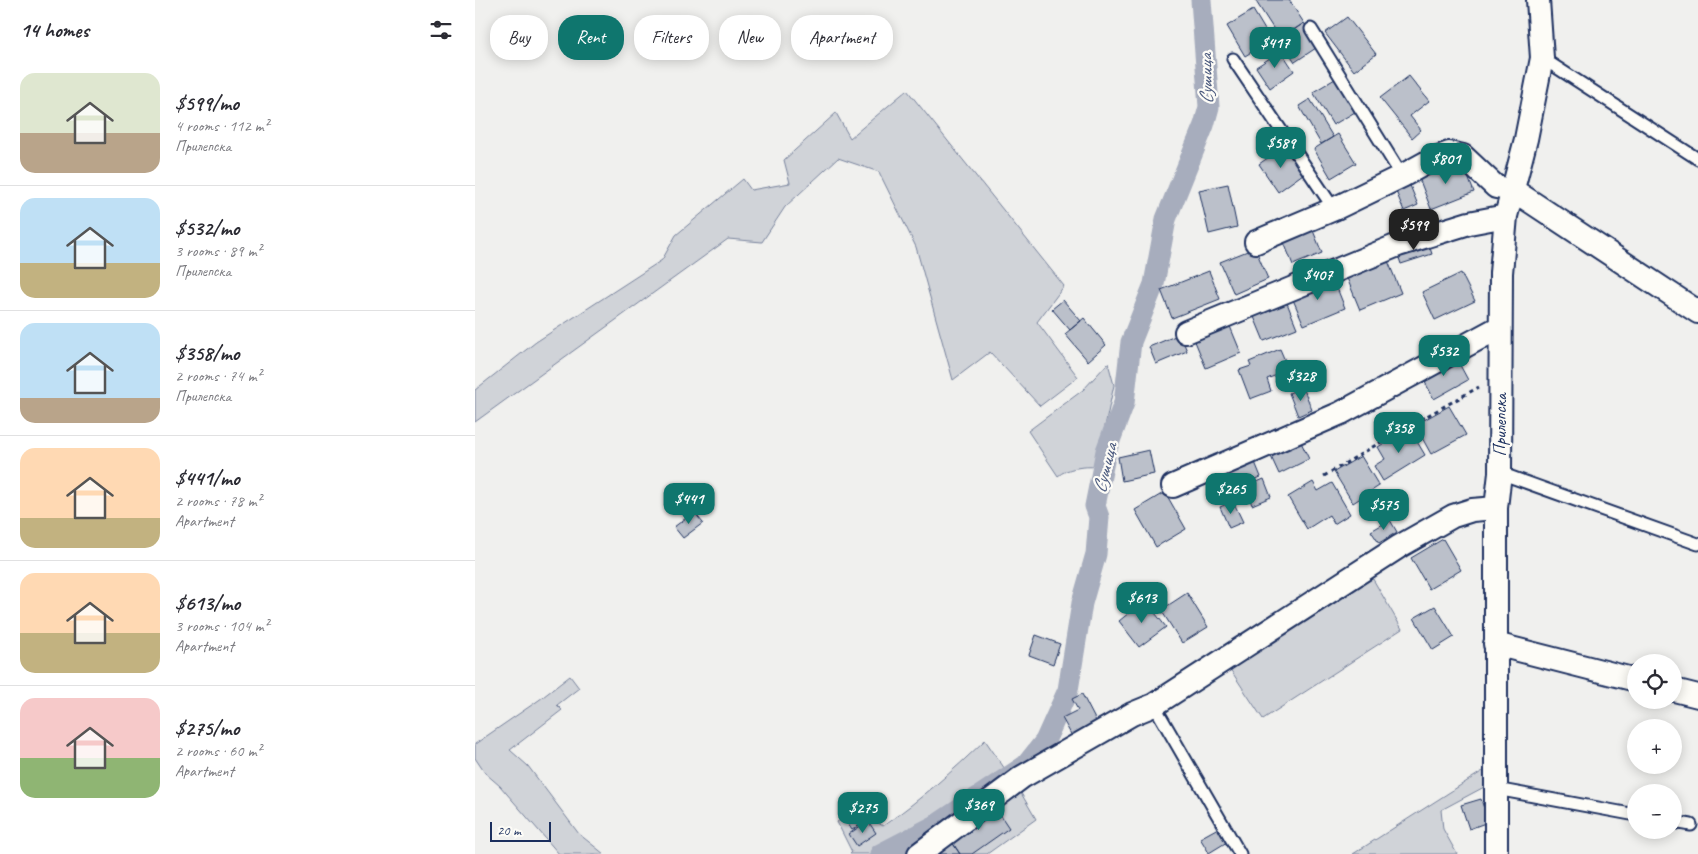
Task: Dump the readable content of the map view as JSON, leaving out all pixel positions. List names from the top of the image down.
{
  "streets": {
    "street": ["Прилепска"]
  },
  "water": ["Сушица"],
  "scale_bar": "20 m",
  "page": {
    "heading": "14 homes",
    "chip": [
      "Buy",
      "Rent",
      "Filters",
      "New",
      "Apartment"
    ],
    "price": [
      "$417",
      "$589",
      "$801",
      "$599",
      "$407",
      "$532",
      "$328",
      "$358",
      "$265",
      "$441",
      "$575",
      "$613",
      "$369",
      "$275"
    ],
    "list": [
      {
        "name": "$599/mo",
        "note": "4 rooms · 112 m² · Прилепска"
      },
      {
        "name": "$532/mo",
        "note": "3 rooms · 89 m² · Прилепска"
      },
      {
        "name": "$358/mo",
        "note": "2 rooms · 74 m² · Прилепска"
      },
      {
        "name": "$441/mo",
        "note": "2 rooms · 78 m² · Apartment"
      },
      {
        "name": "$613/mo",
        "note": "3 rooms · 104 m² · Apartment"
      },
      {
        "name": "$275/mo",
        "note": "2 rooms · 60 m² · Apartment"
      }
    ],
    "map_buttons": ["+", "−"],
    "scale": "20 m"
  }
}
